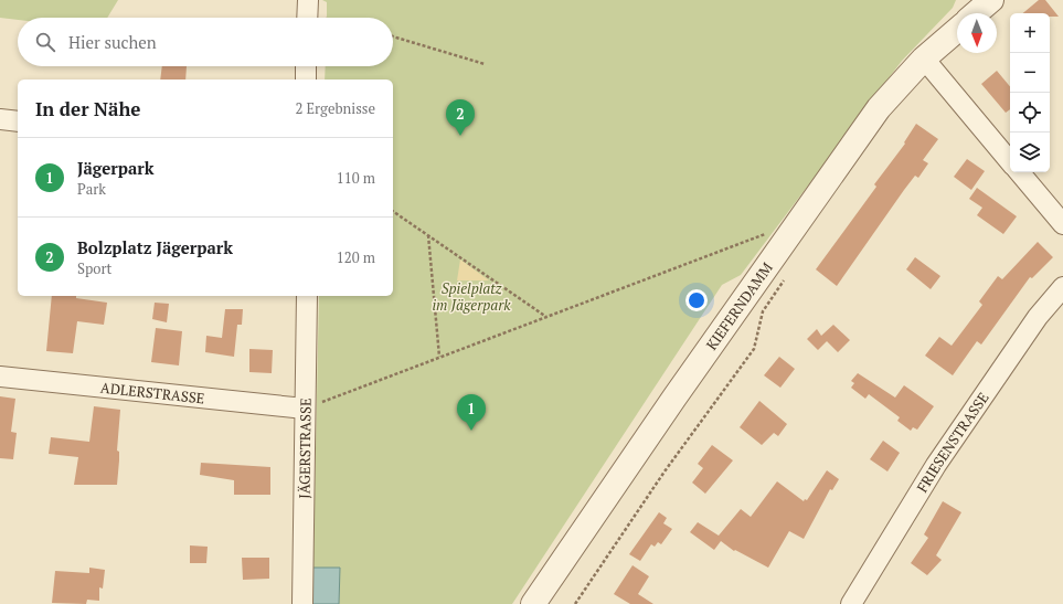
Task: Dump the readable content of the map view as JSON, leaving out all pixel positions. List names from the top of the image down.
{
  "streets": {
    "street": [
      "KIEFERNDAMM",
      "ADLERSTRASSE",
      "FRIESENSTRASSE",
      "JÄGERSTRASSE"
    ]
  },
  "crossings": [
    ["ADLERSTRASSE", "JÄGERSTRASSE"]
  ],
  "parks": ["Spielplatz im Jägerpark"],
  "north": "bottom",
  "page": {
    "map_buttons": ["+", "−"],
    "search": "Hier suchen",
    "heading": ["In der Nähe", "2 Ergebnisse"],
    "pins": ["2", "1"],
    "list": [
      {
        "mark": "1",
        "name": "Jägerpark",
        "note": "Park",
        "value": "110 m"
      },
      {
        "mark": "2",
        "name": "Bolzplatz Jägerpark",
        "note": "Sport",
        "value": "120 m"
      }
    ]
  }
}
